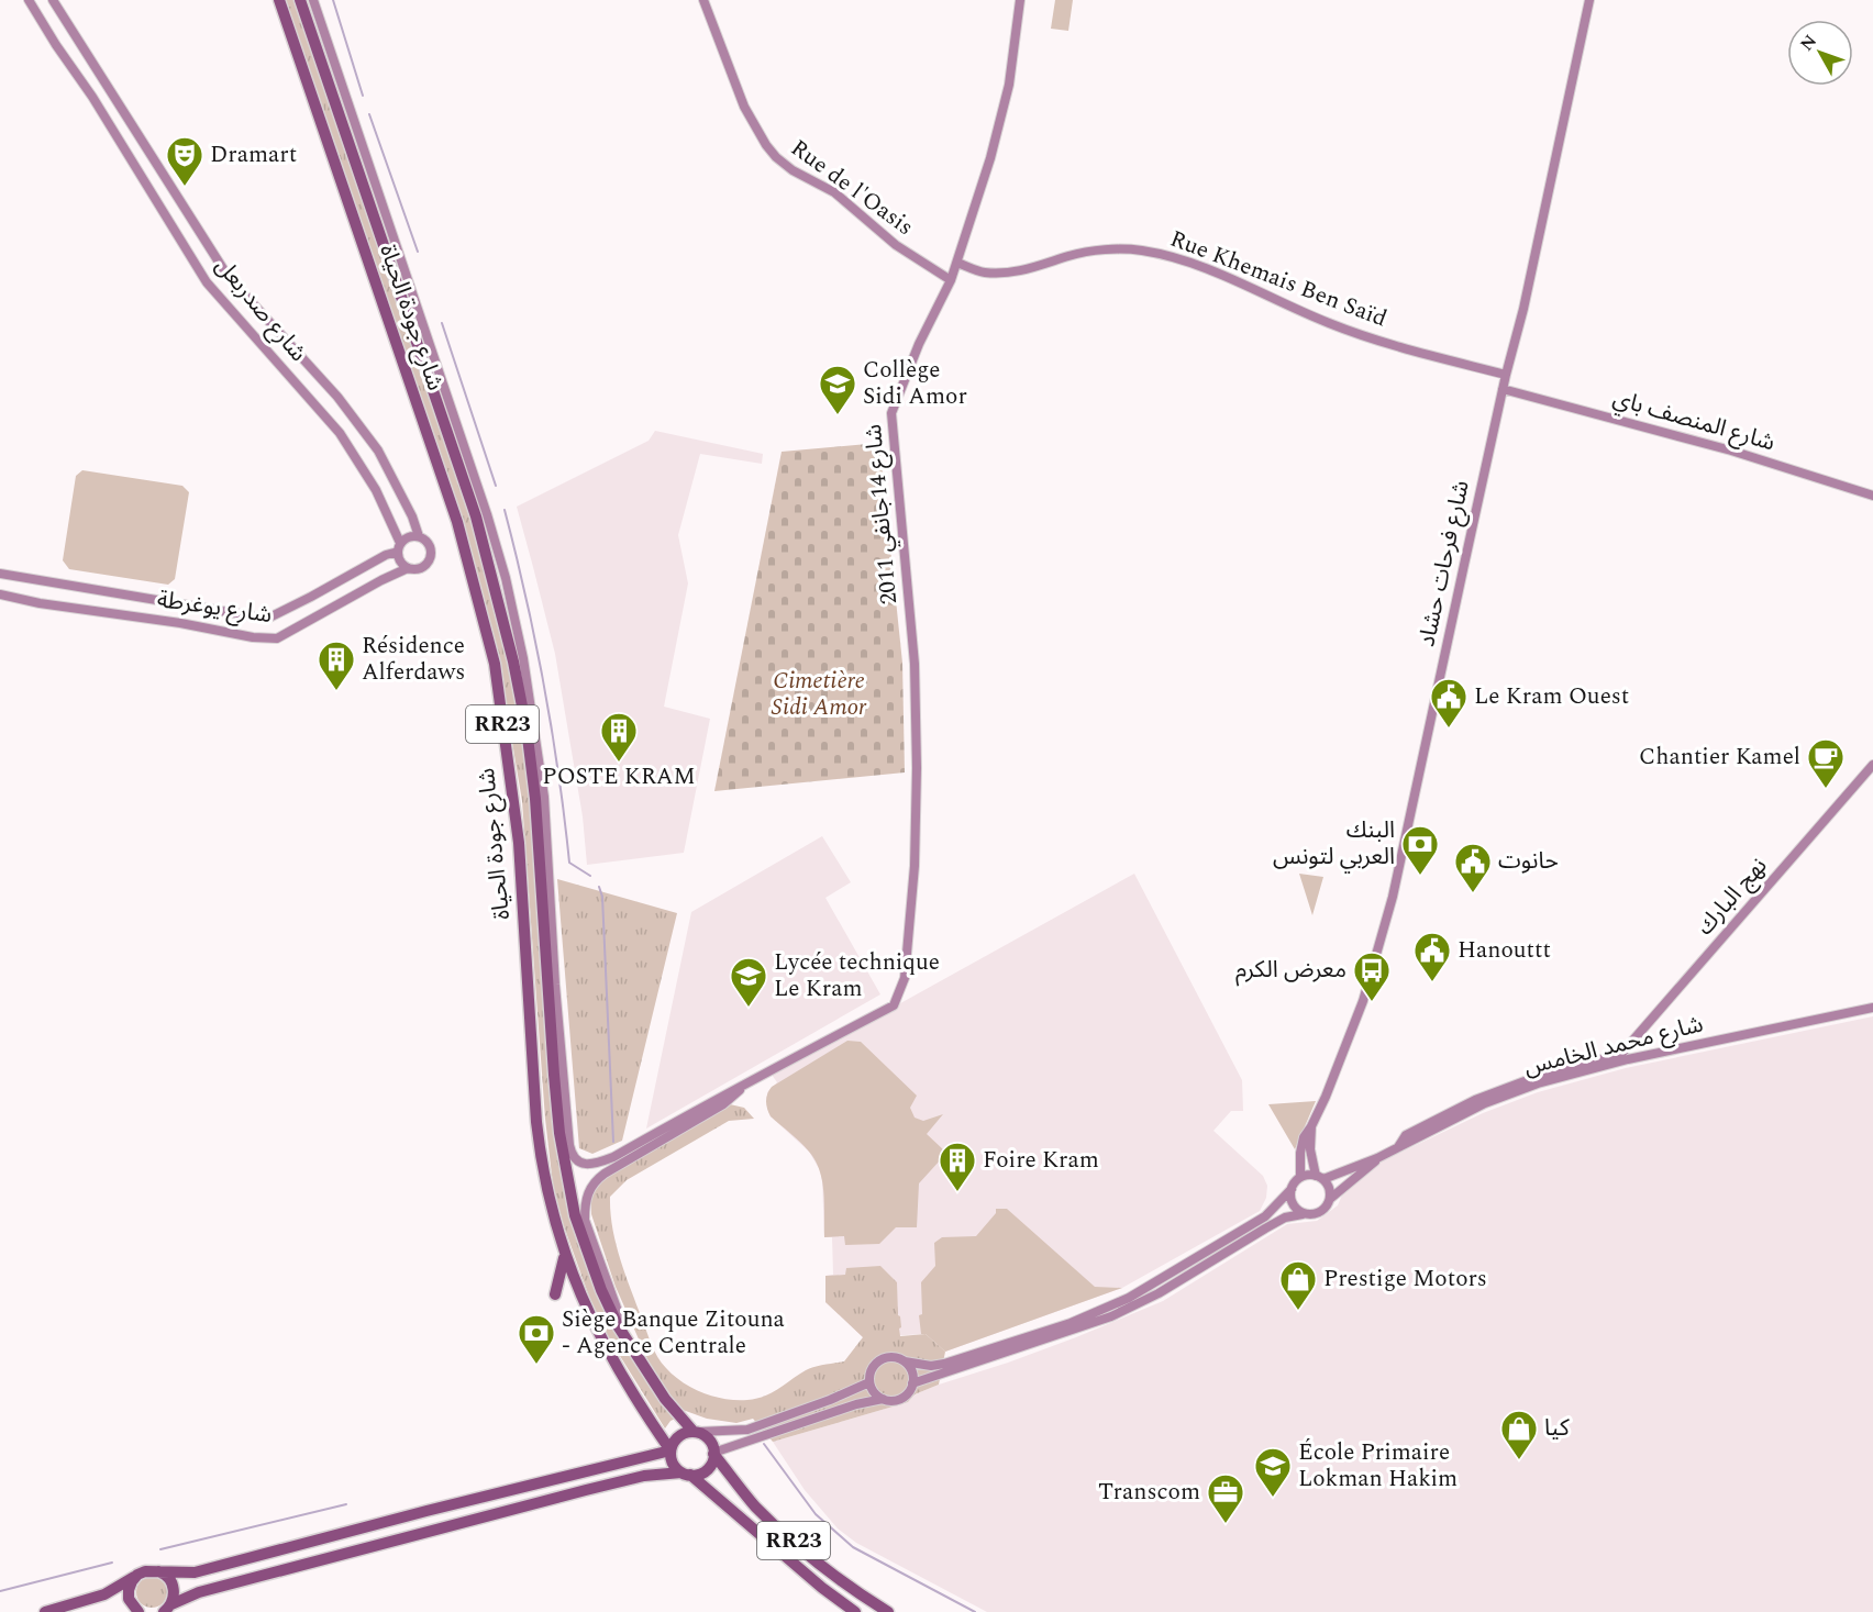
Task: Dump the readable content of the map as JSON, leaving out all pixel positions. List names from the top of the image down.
{
  "streets": {
    "highway": ["شارع جودة الحياة", "RR23"],
    "street": [
      "Rue de l'Oasis",
      "Rue Khemais Ben Saïd",
      "شارع صدربعل",
      "شارع المنصف باي",
      "شارع 14جانفي 2011",
      "شارع فرحات حشاد",
      "شارع يوغرطة",
      "نهج البارك",
      "شارع محمد الخامس"
    ]
  },
  "crossings": [
    ["Rue de l'Oasis", "شارع 14جانفي 2011"],
    ["Rue Khemais Ben Saïd", "شارع 14جانفي 2011"],
    ["Rue Khemais Ben Saïd", "شارع فرحات حشاد"],
    ["شارع صدربعل", "شارع يوغرطة"],
    ["شارع جودة الحياة", "RR23"],
    ["شارع المنصف باي", "شارع فرحات حشاد"],
    ["نهج البارك", "شارع محمد الخامس"]
  ],
  "parks": ["Cimetière Sidi Amor"],
  "places": {
    "theatre": ["Dramart"],
    "school or university": ["Collège Sidi Amor", "Lycée technique Le Kram", "École Primaire Lokman Hakim"],
    "building": ["Résidence Alferdaws", "POSTE KRAM", "Foire Kram"],
    "public building": ["Le Kram Ouest", "حانوت", "Hanouttt"],
    "cafe": ["Chantier Kamel"],
    "bank": ["البنك العربي لتونس", "Siège Banque Zitouna - Agence Centrale"],
    "bus stop": ["معرض الكرم"],
    "shop": ["Prestige Motors", "كيا"],
    "office": ["Transcom"]
  },
  "north": "top left"
}
